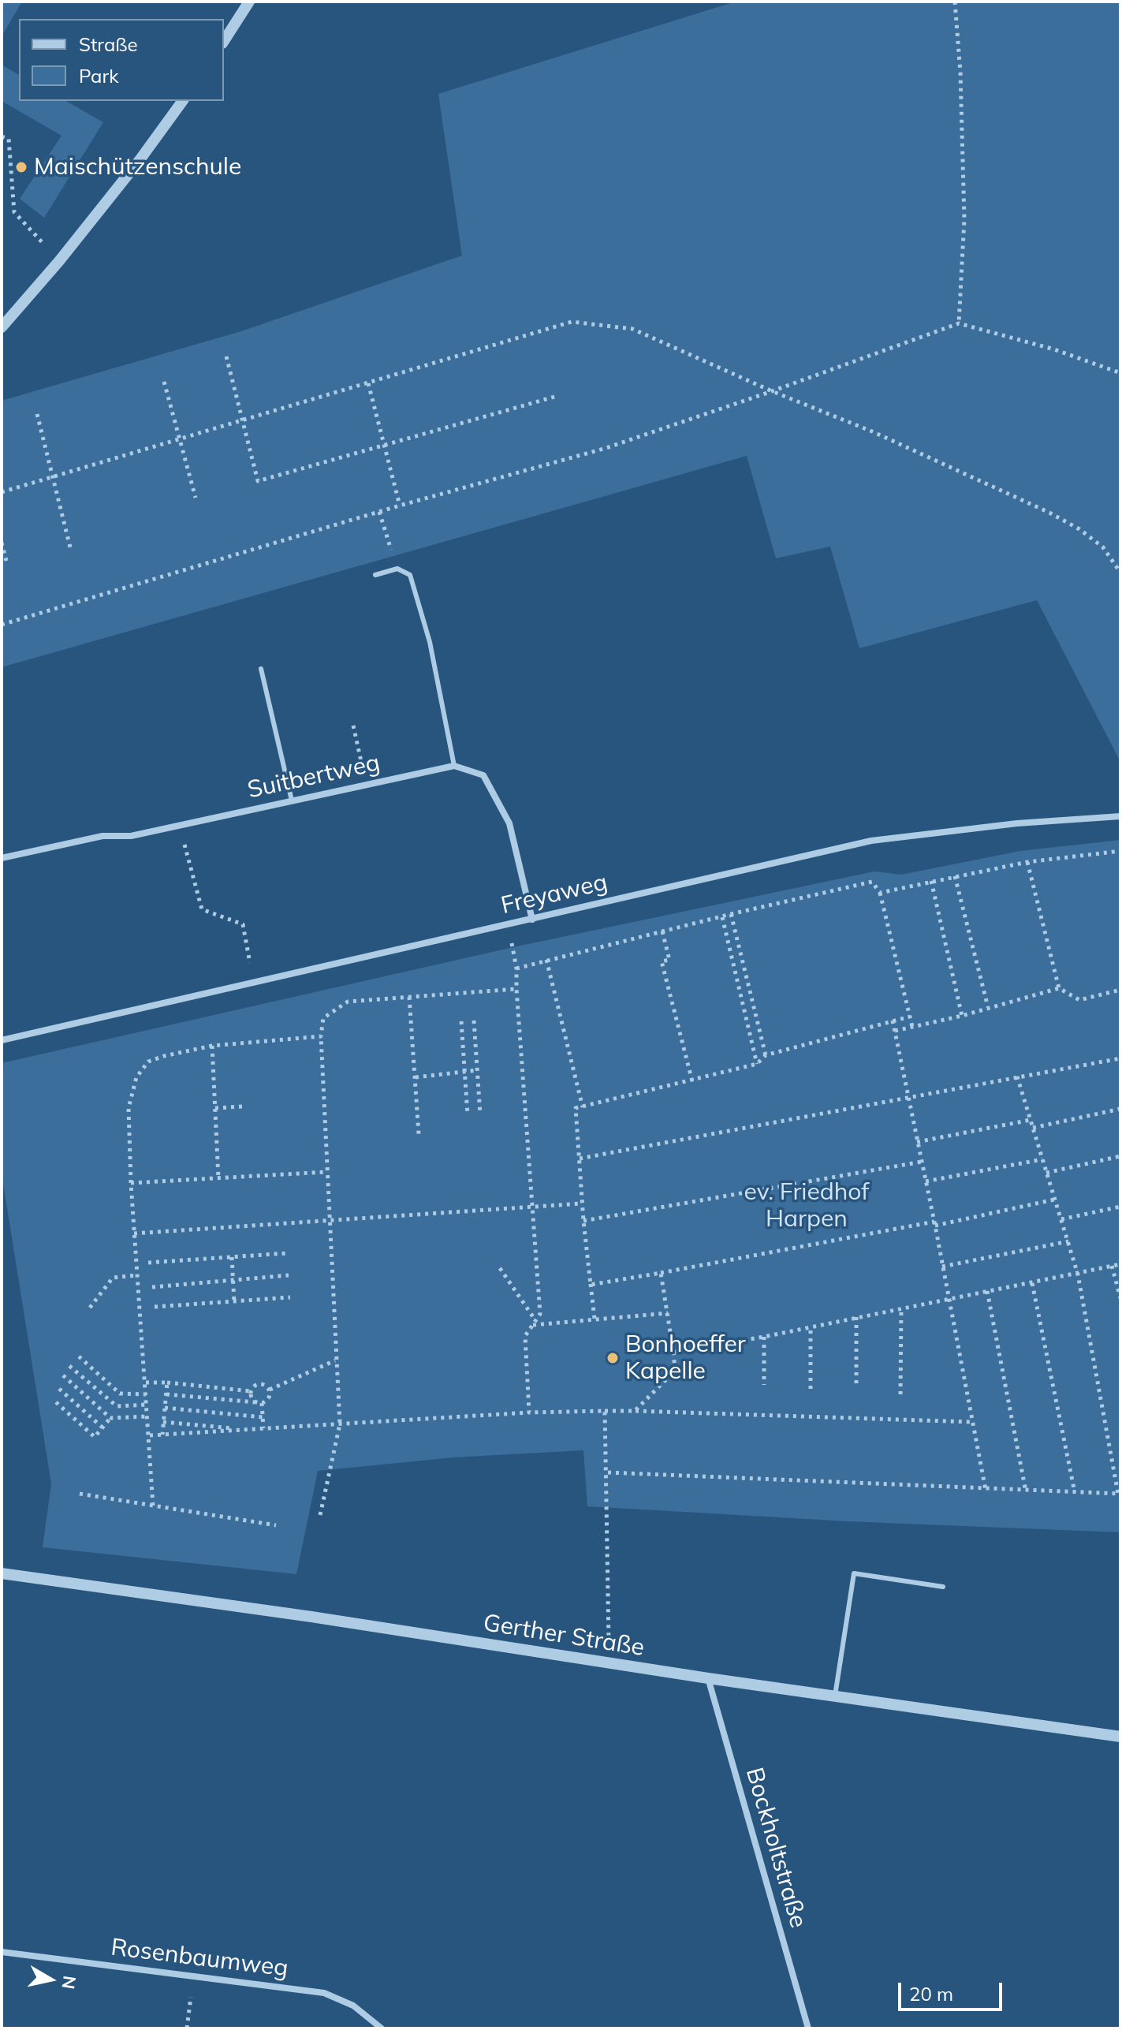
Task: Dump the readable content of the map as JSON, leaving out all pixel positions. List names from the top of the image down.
{
  "streets": {
    "street": [
      "Suitbertweg",
      "Freyaweg",
      "Gerther Straße",
      "Bockholtstraße",
      "Rosenbaumweg"
    ]
  },
  "crossings": [
    ["Gerther Straße", "Bockholtstraße"]
  ],
  "parks": ["ev. Friedhof Harpen"],
  "places": ["Maischützenschule", "Bonhoeffer Kapelle"],
  "legend": ["Straße", "Park"],
  "scale_bar": "20 m",
  "north": "right"
}
